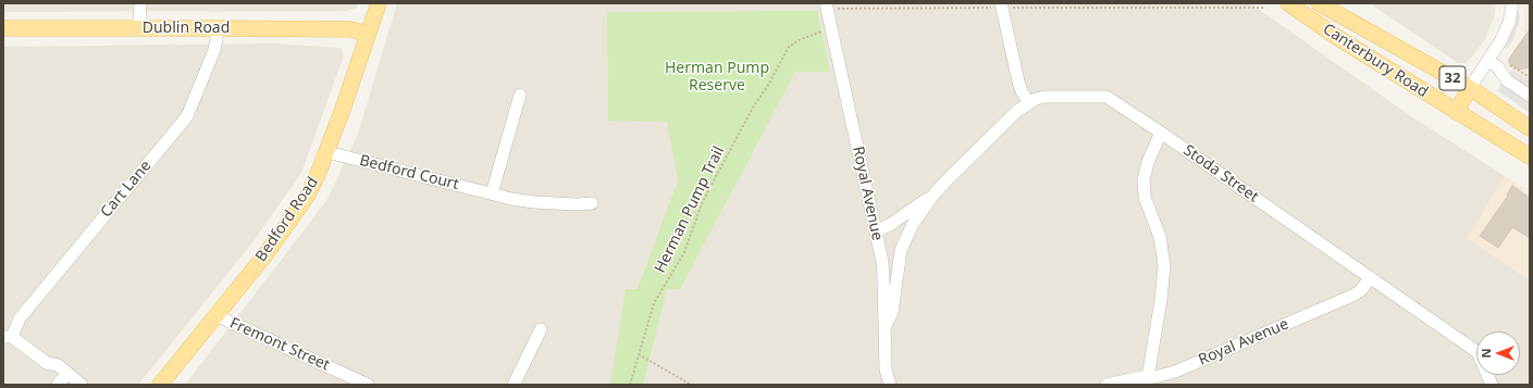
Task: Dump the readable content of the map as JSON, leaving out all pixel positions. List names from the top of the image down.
{
  "streets": {
    "main road": [
      "Dublin Road",
      "Canterbury Road",
      "32",
      "Bedford Road"
    ],
    "street": [
      "Bedford Court",
      "Stoda Street",
      "Cart Lane",
      "Royal Avenue",
      "Fremont Street"
    ],
    "path": ["Herman Pump Trail"]
  },
  "crossings": [
    ["Dublin Road", "Cart Lane"],
    ["Dublin Road", "Bedford Road"],
    ["Bedford Court", "Bedford Road"],
    ["Stoda Street", "Royal Avenue"],
    ["Royal Avenue", "Herman Pump Trail"],
    ["Bedford Road", "Fremont Street"]
  ],
  "parks": ["Herman Pump Reserve"],
  "north": "left"
}
